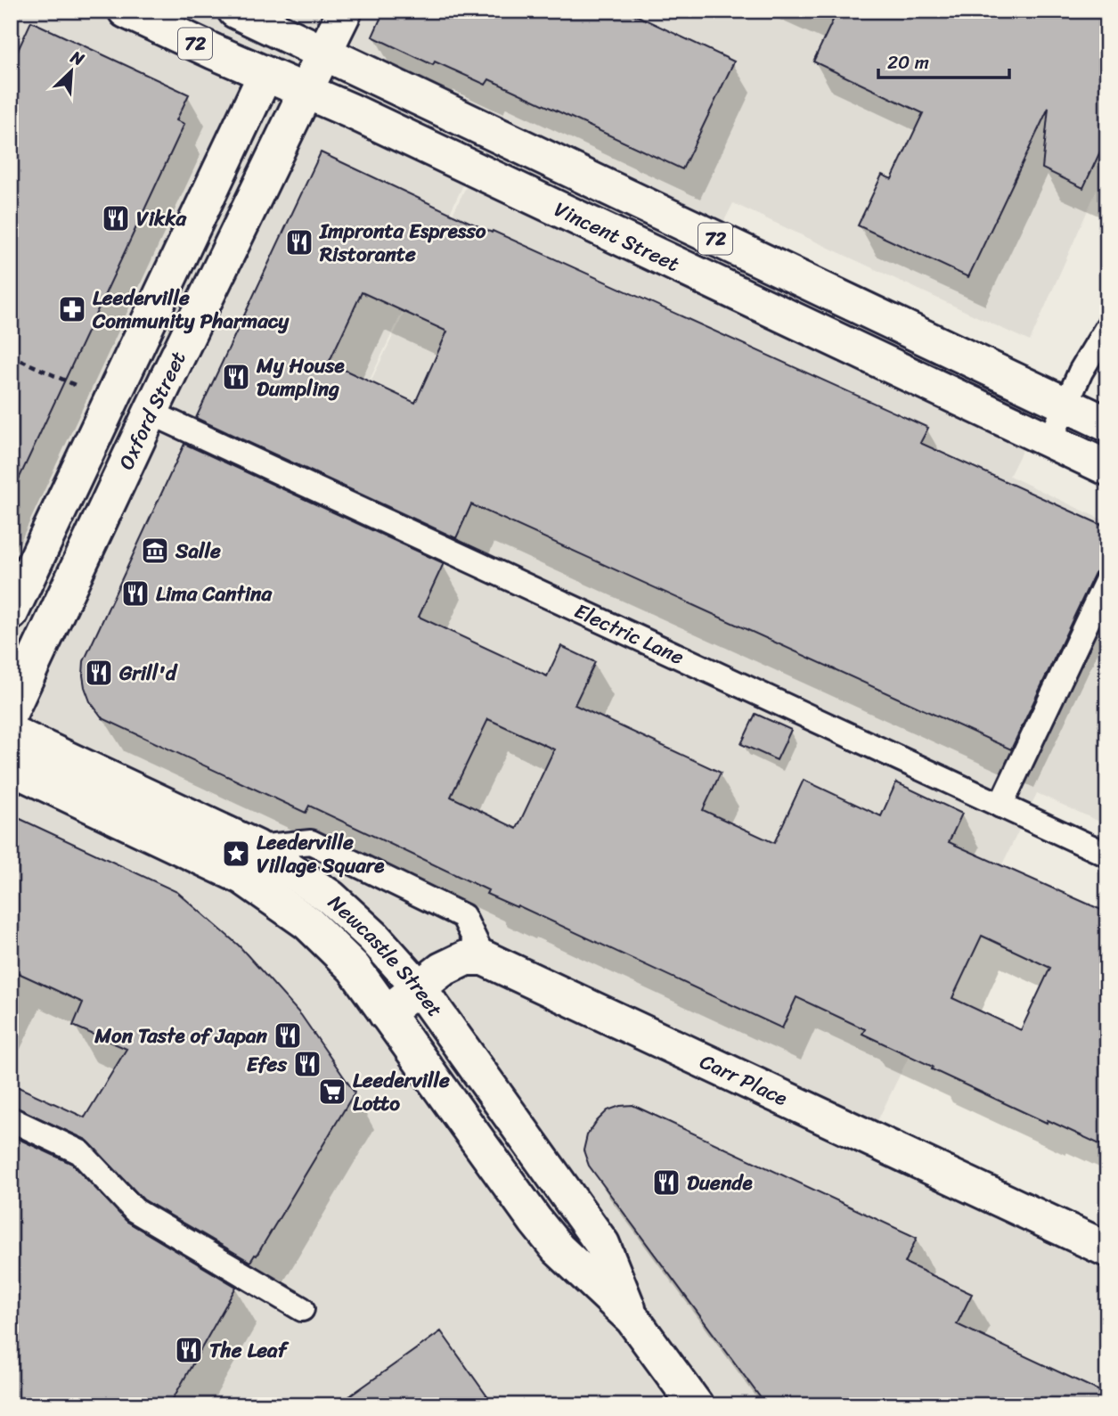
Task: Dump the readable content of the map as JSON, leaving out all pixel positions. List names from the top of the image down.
{
  "streets": {
    "main road": [
      "72",
      "Vincent Street",
      "Oxford Street",
      "Newcastle Street",
      "Carr Place"
    ],
    "lane": ["Electric Lane"]
  },
  "crossings": [
    ["Vincent Street", "Oxford Street"],
    ["Oxford Street", "Electric Lane"]
  ],
  "places": {
    "restaurant": [
      "Vikka",
      "Impronta Espresso Ristorante",
      "My House Dumpling",
      "Lima Cantina",
      "Grill'd",
      "Mon Taste of Japan",
      "Efes",
      "Duende",
      "The Leaf"
    ],
    "pharmacy": ["Leederville Community Pharmacy"],
    "museum": ["Salle"],
    "place": ["Leederville Village Square"],
    "supermarket": ["Leederville Lotto"]
  },
  "scale_bar": "20 m",
  "north": "top right"
}
